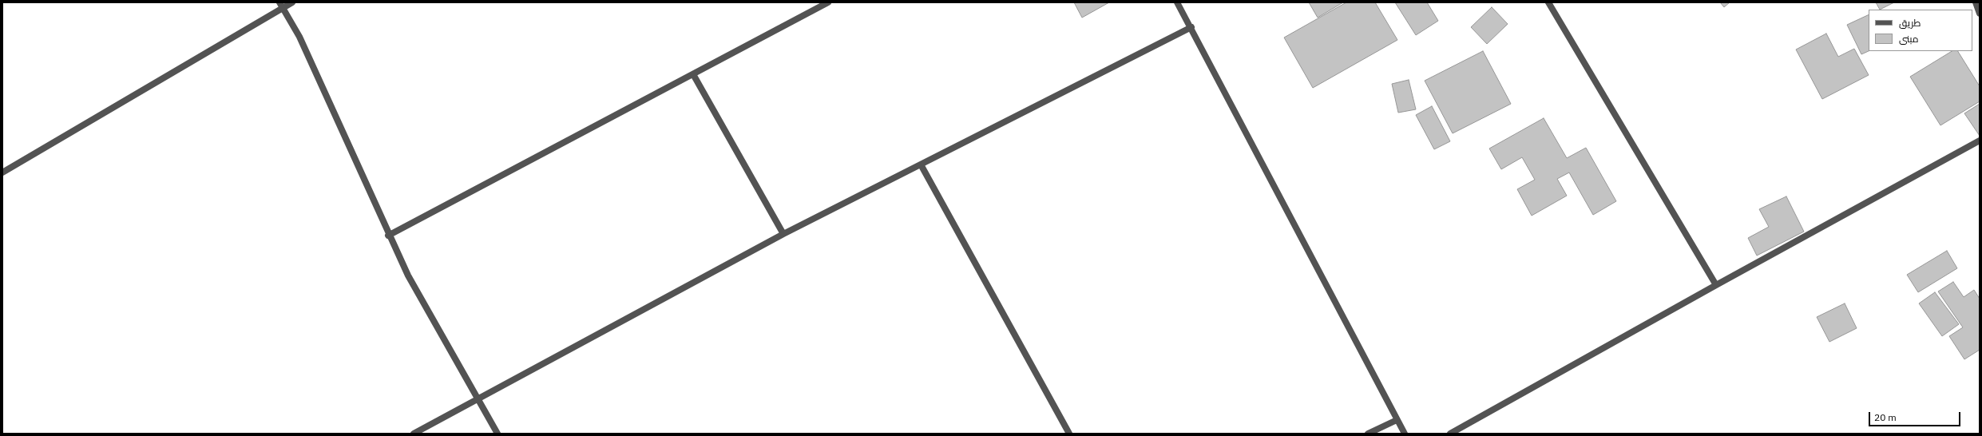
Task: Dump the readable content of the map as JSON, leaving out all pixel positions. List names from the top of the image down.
{
  "legend": ["طريق", "مبنى"],
  "scale_bar": "20 m"
}
